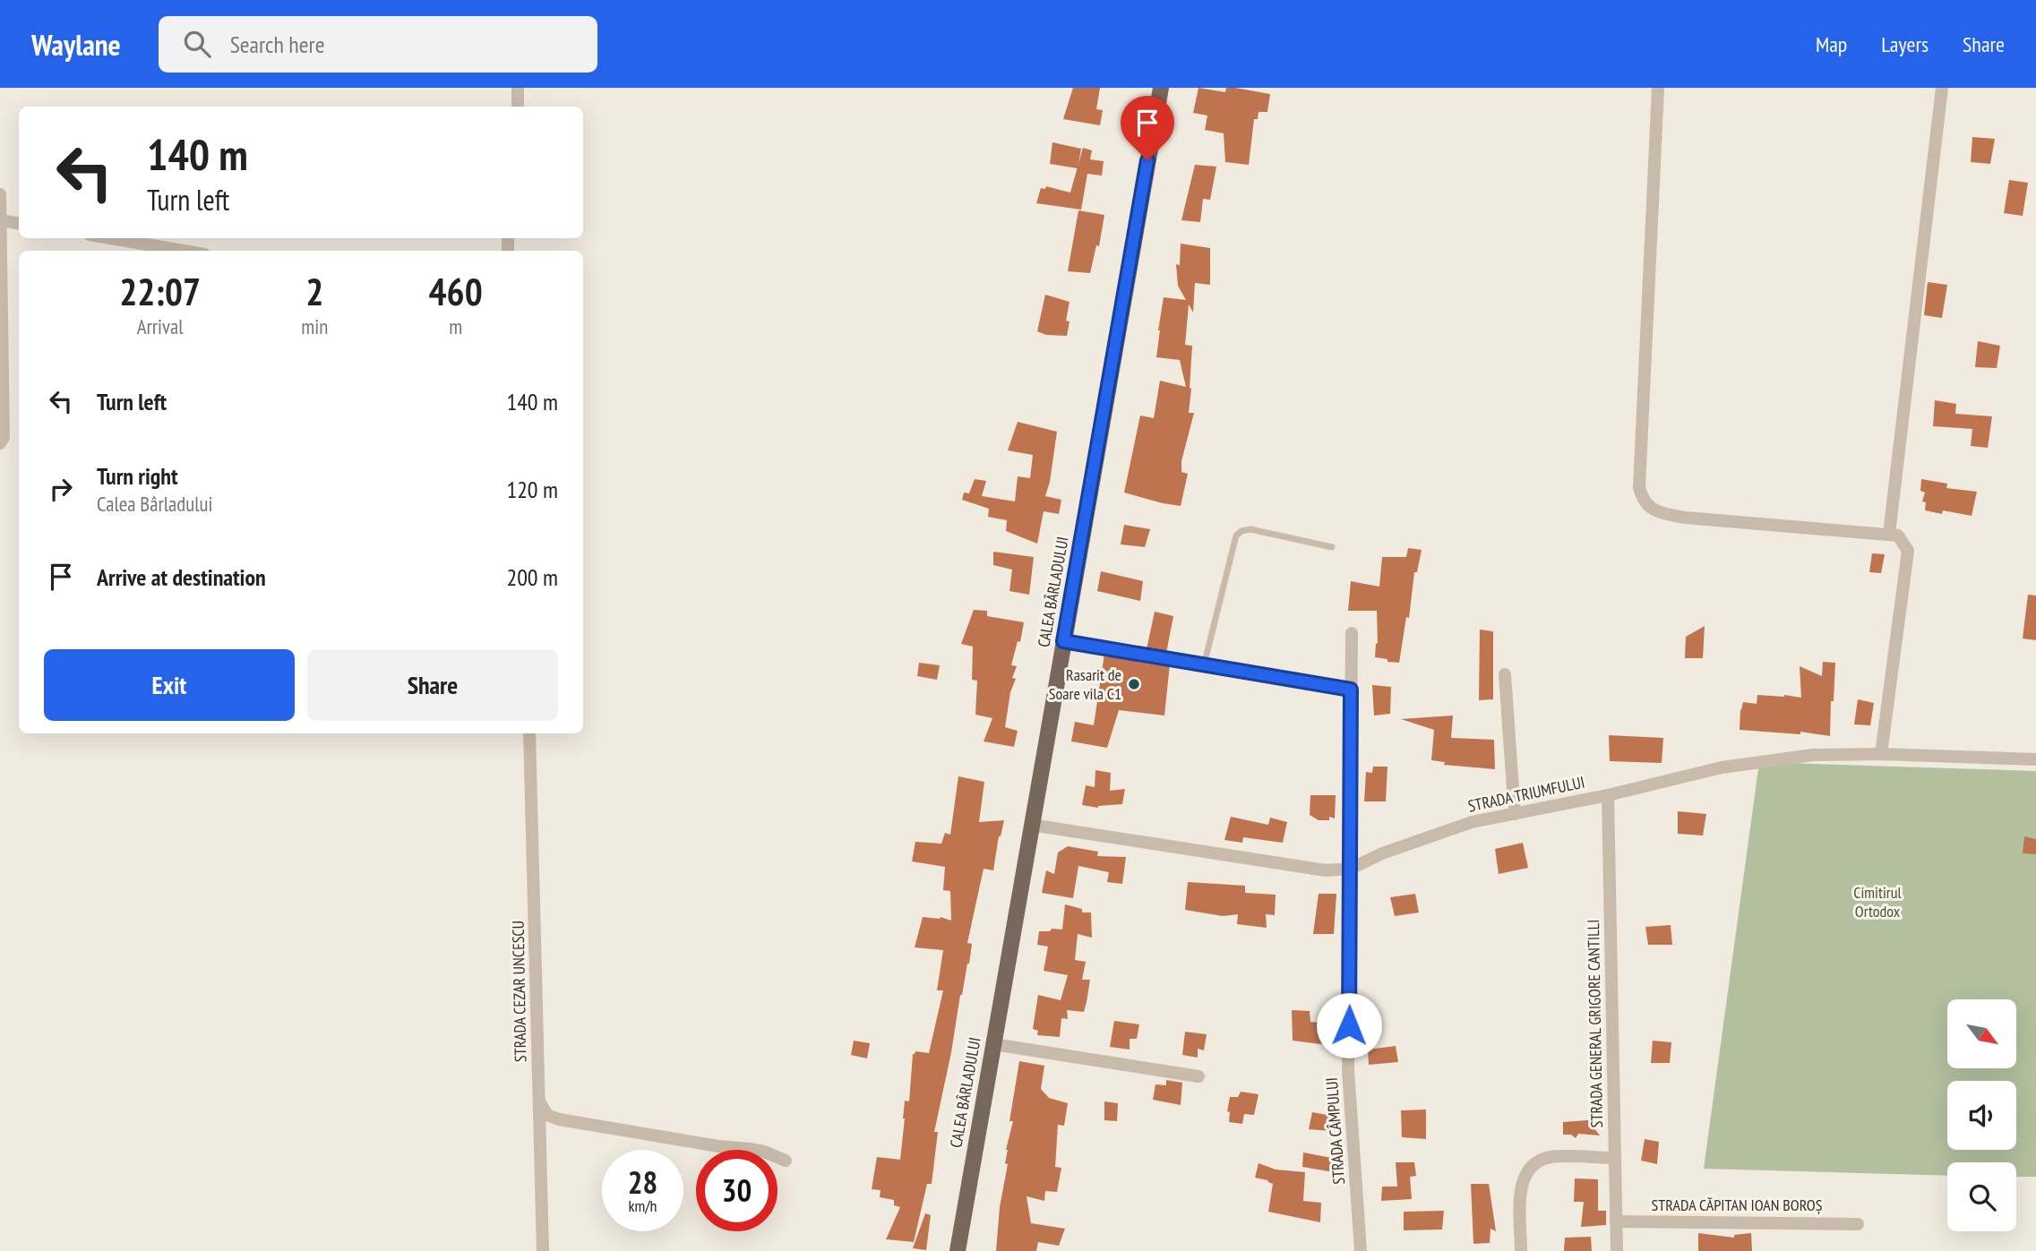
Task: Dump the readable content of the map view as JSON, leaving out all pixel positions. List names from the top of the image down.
{
  "streets": {
    "main road": ["CALEA BÂRLADULUI"],
    "street": [
      "STRADA TRIUMFULUI",
      "STRADA CEZAR UNCESCU",
      "STRADA GENERAL GRIGORE CANTILLI",
      "STRADA CÂMPULUI",
      "STRADA CĂPITAN IOAN BOROȘ"
    ]
  },
  "crossings": [
    ["CALEA BÂRLADULUI", "STRADA TRIUMFULUI"],
    ["STRADA TRIUMFULUI", "STRADA GENERAL GRIGORE CANTILLI"],
    ["STRADA TRIUMFULUI", "STRADA CÂMPULUI"],
    ["STRADA GENERAL GRIGORE CANTILLI", "STRADA CĂPITAN IOAN BOROȘ"]
  ],
  "parks": ["Cimitirul Ortodox"],
  "places": ["Rasarit de Soare vila C1"],
  "north": "bottom right",
  "page": {
    "header": "Waylane",
    "search": "Search here",
    "nav": ["Map", "Layers", "Share"],
    "turn": ["140 m", "Turn left"],
    "eta": [
      "22:07",
      "Arrival",
      "2",
      "min",
      "460",
      "m"
    ],
    "list": [
      {
        "name": "Turn left",
        "value": "140 m"
      },
      {
        "name": "Turn right",
        "note": "Calea Bârladului",
        "value": "120 m"
      },
      {
        "name": "Arrive at destination",
        "value": "200 m"
      }
    ],
    "buttons": ["Exit", "Share"],
    "speed": "28 km/h",
    "limit": "30"
  }
}
